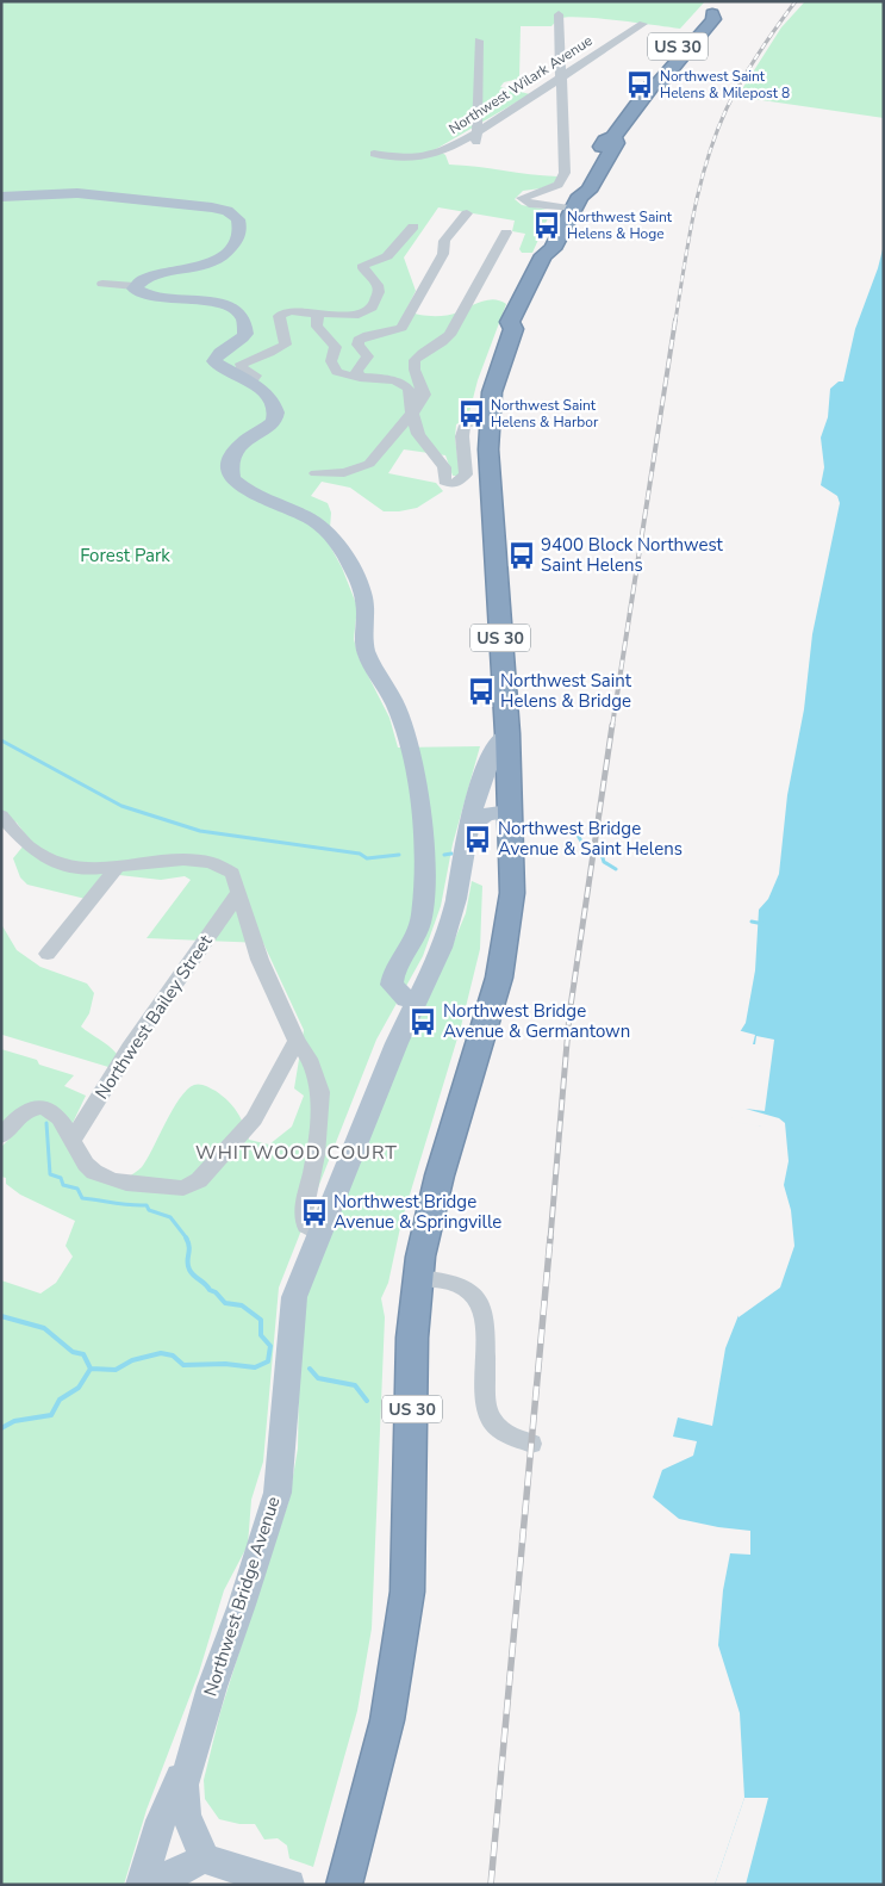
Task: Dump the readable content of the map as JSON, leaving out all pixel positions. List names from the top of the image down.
{
  "streets": {
    "highway": ["US 30"],
    "main road": ["Northwest Bridge Avenue"],
    "street": ["Northwest Wilark Avenue", "Northwest Bailey Street"]
  },
  "crossings": [
    ["US 30", "Northwest Bridge Avenue"]
  ],
  "districts": ["WHITWOOD COURT"],
  "parks": ["Forest Park"],
  "places": {
    "bus stop": [
      "Northwest Saint Helens & Milepost 8",
      "Northwest Saint Helens & Hoge",
      "Northwest Saint Helens & Harbor",
      "9400 Block Northwest Saint Helens",
      "Northwest Saint Helens & Bridge",
      "Northwest Bridge Avenue & Saint Helens",
      "Northwest Bridge Avenue & Germantown",
      "Northwest Bridge Avenue & Springville"
    ]
  }
}
